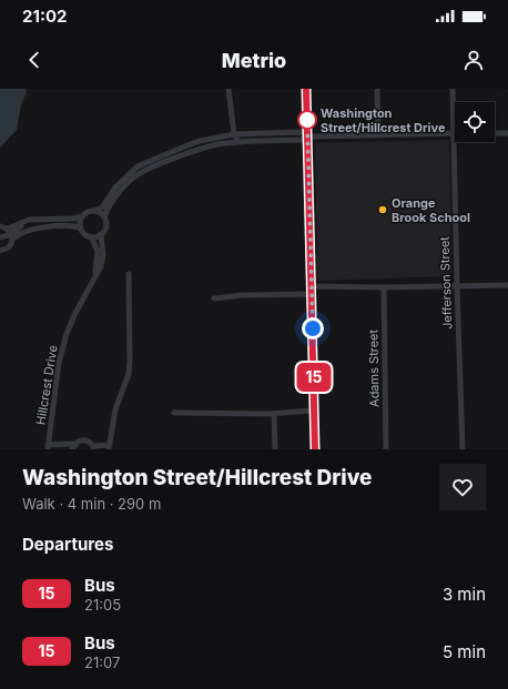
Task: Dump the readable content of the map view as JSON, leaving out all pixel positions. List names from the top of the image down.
{
  "streets": {
    "street": ["Jefferson Street", "Adams Street", "Hillcrest Drive"]
  },
  "places": ["Washington Street/Hillcrest Drive", "Orange Brook School"],
  "lines": ["bus line 15"],
  "page": {
    "status": "21:02",
    "header": "Metrio",
    "on_map": "15",
    "heading": [
      ["Washington Street/Hillcrest Drive", "Walk · 4 min · 290 m"],
      "Departures"
    ],
    "list": [
      {
        "mark": "15",
        "name": "Bus",
        "note": "21:05",
        "value": "3 min"
      },
      {
        "mark": "15",
        "name": "Bus",
        "note": "21:07",
        "value": "5 min"
      }
    ]
  }
}
